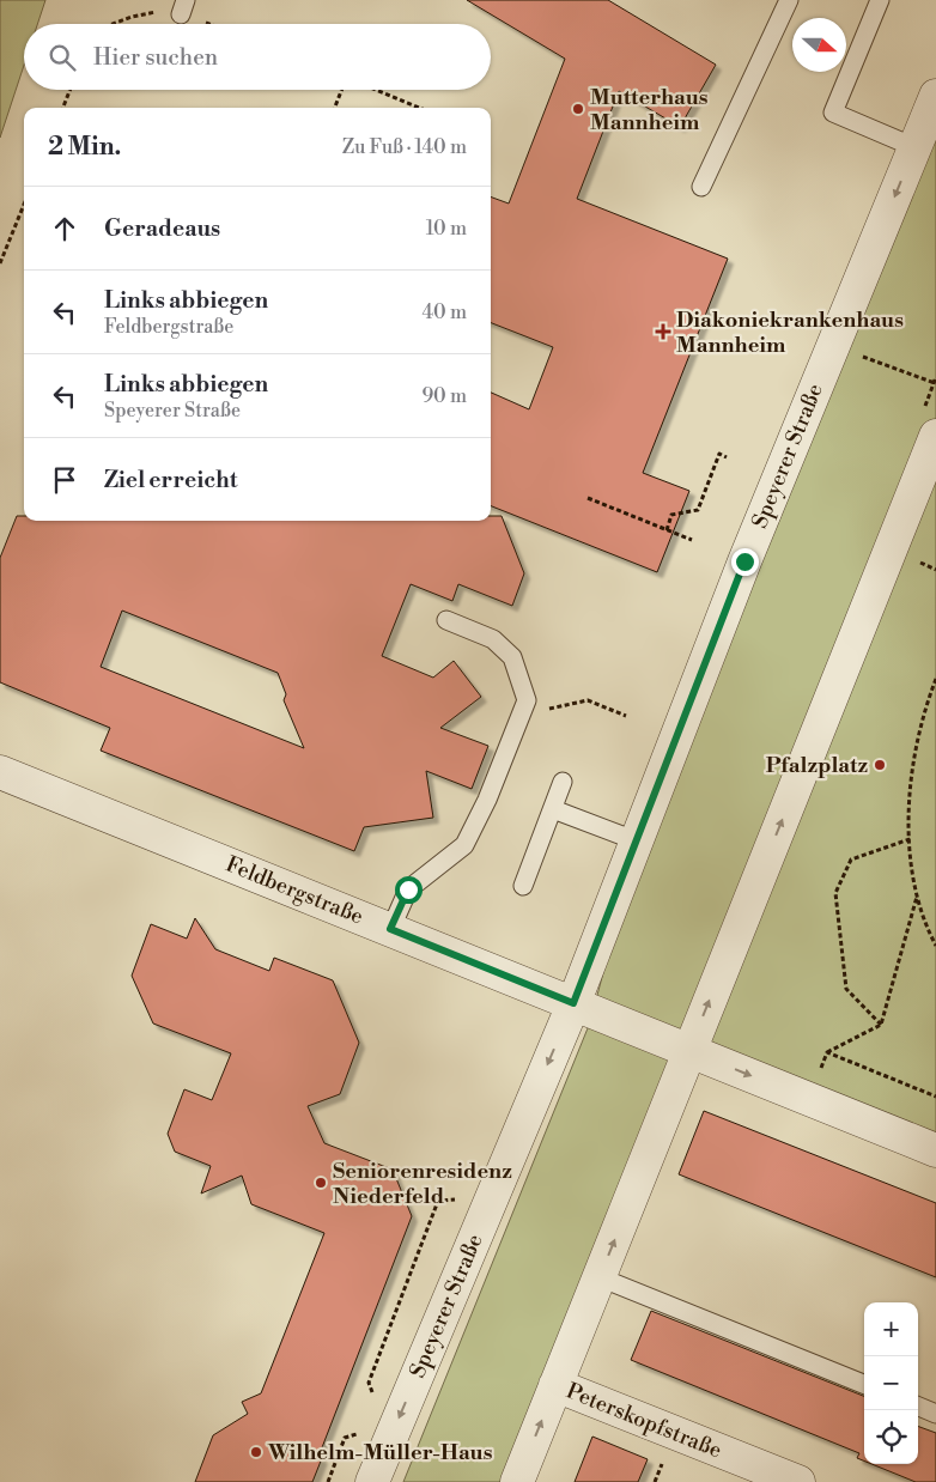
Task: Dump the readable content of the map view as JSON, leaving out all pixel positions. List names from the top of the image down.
{
  "streets": {
    "street": ["Speyerer Straße", "Feldbergstraße", "Peterskopfstraße"]
  },
  "crossings": [
    ["Speyerer Straße", "Feldbergstraße"]
  ],
  "places": {
    "other": [
      "Mutterhaus Mannheim",
      "Pfalzplatz",
      "Seniorenresidenz Niederfeld",
      "Wilhelm-Müller-Haus"
    ],
    "health": ["Diakoniekrankenhaus Mannheim"]
  },
  "north": "right",
  "page": {
    "search": "Hier suchen",
    "heading": ["2 Min.", "Zu Fuß · 140 m"],
    "list": [
      ["Geradeaus", "10 m"],
      ["Links abbiegen", "Feldbergstraße", "40 m"],
      ["Links abbiegen", "Speyerer Straße", "90 m"],
      "Ziel erreicht"
    ],
    "map_buttons": ["+", "−"]
  }
}
